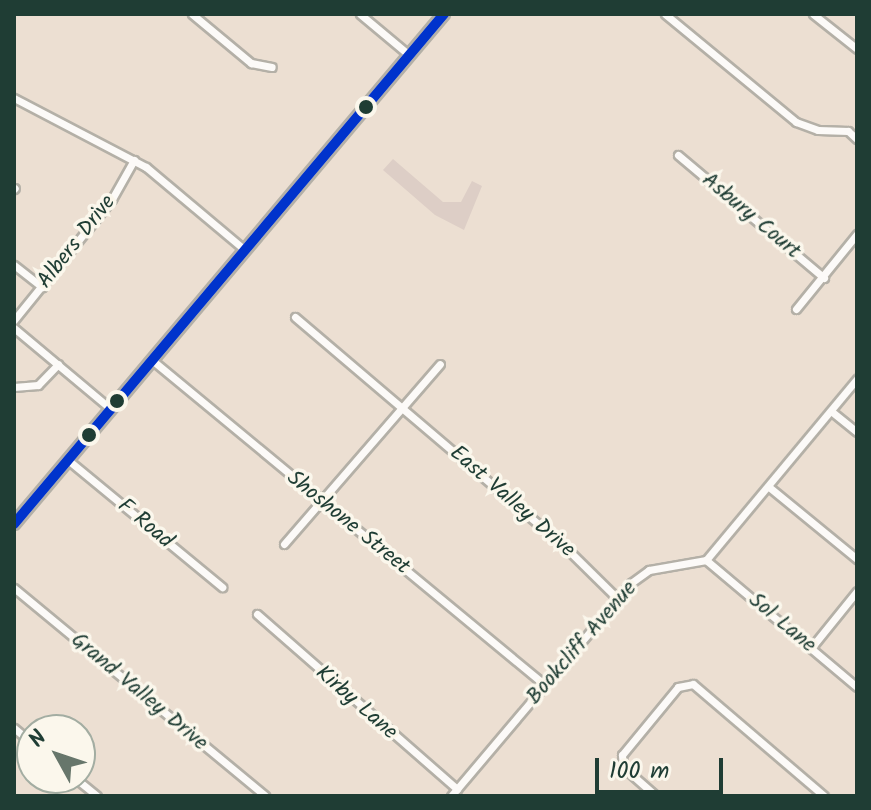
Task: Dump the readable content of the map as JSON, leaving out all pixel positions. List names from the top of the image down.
{
  "streets": {
    "street": [
      "Asbury Court",
      "Albers Drive",
      "East Valley Drive",
      "Shoshone Street",
      "F Road",
      "Sol Lane",
      "Bookcliff Avenue",
      "Grand Valley Drive",
      "Kirby Lane"
    ]
  },
  "crossings": [
    ["East Valley Drive", "Bookcliff Avenue"],
    ["Shoshone Street", "Bookcliff Avenue"],
    ["Sol Lane", "Bookcliff Avenue"],
    ["Bookcliff Avenue", "Kirby Lane"]
  ],
  "scale_bar": "100 m",
  "north": "top left"
}
